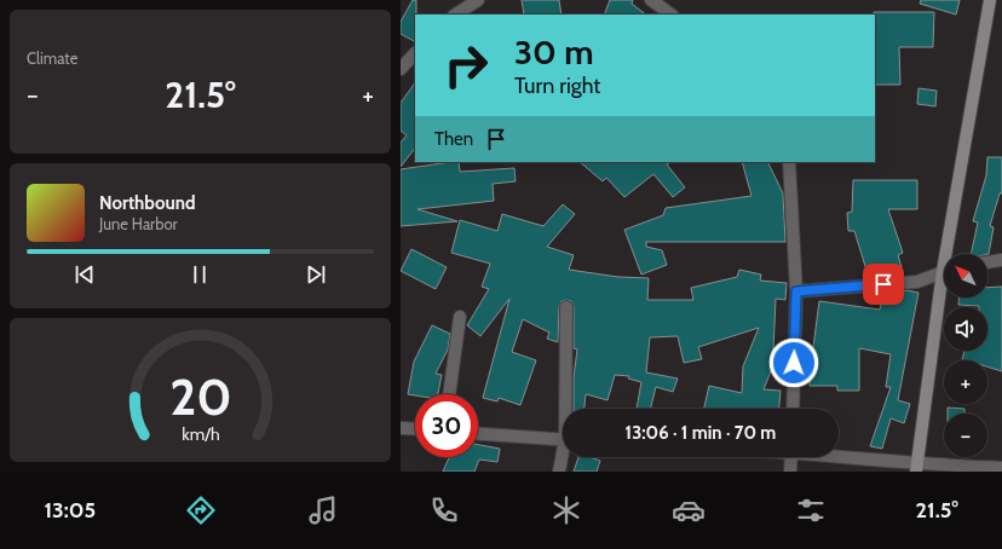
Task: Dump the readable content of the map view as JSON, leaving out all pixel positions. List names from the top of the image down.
{
  "north": "top left",
  "page": {
    "tile": "Climate",
    "turn": ["30 m", "Turn right"],
    "heat": ["−", "21.5°", "+"],
    "then": "Then",
    "song": ["Northbound", "June Harbor"],
    "map_buttons": ["+", "−"],
    "limit": "30",
    "trip": "13:06 · 1 min · 70 m",
    "tabs": ["13:05", "21.5°"],
    "gauge": ["20", "km/h"]
  }
}
